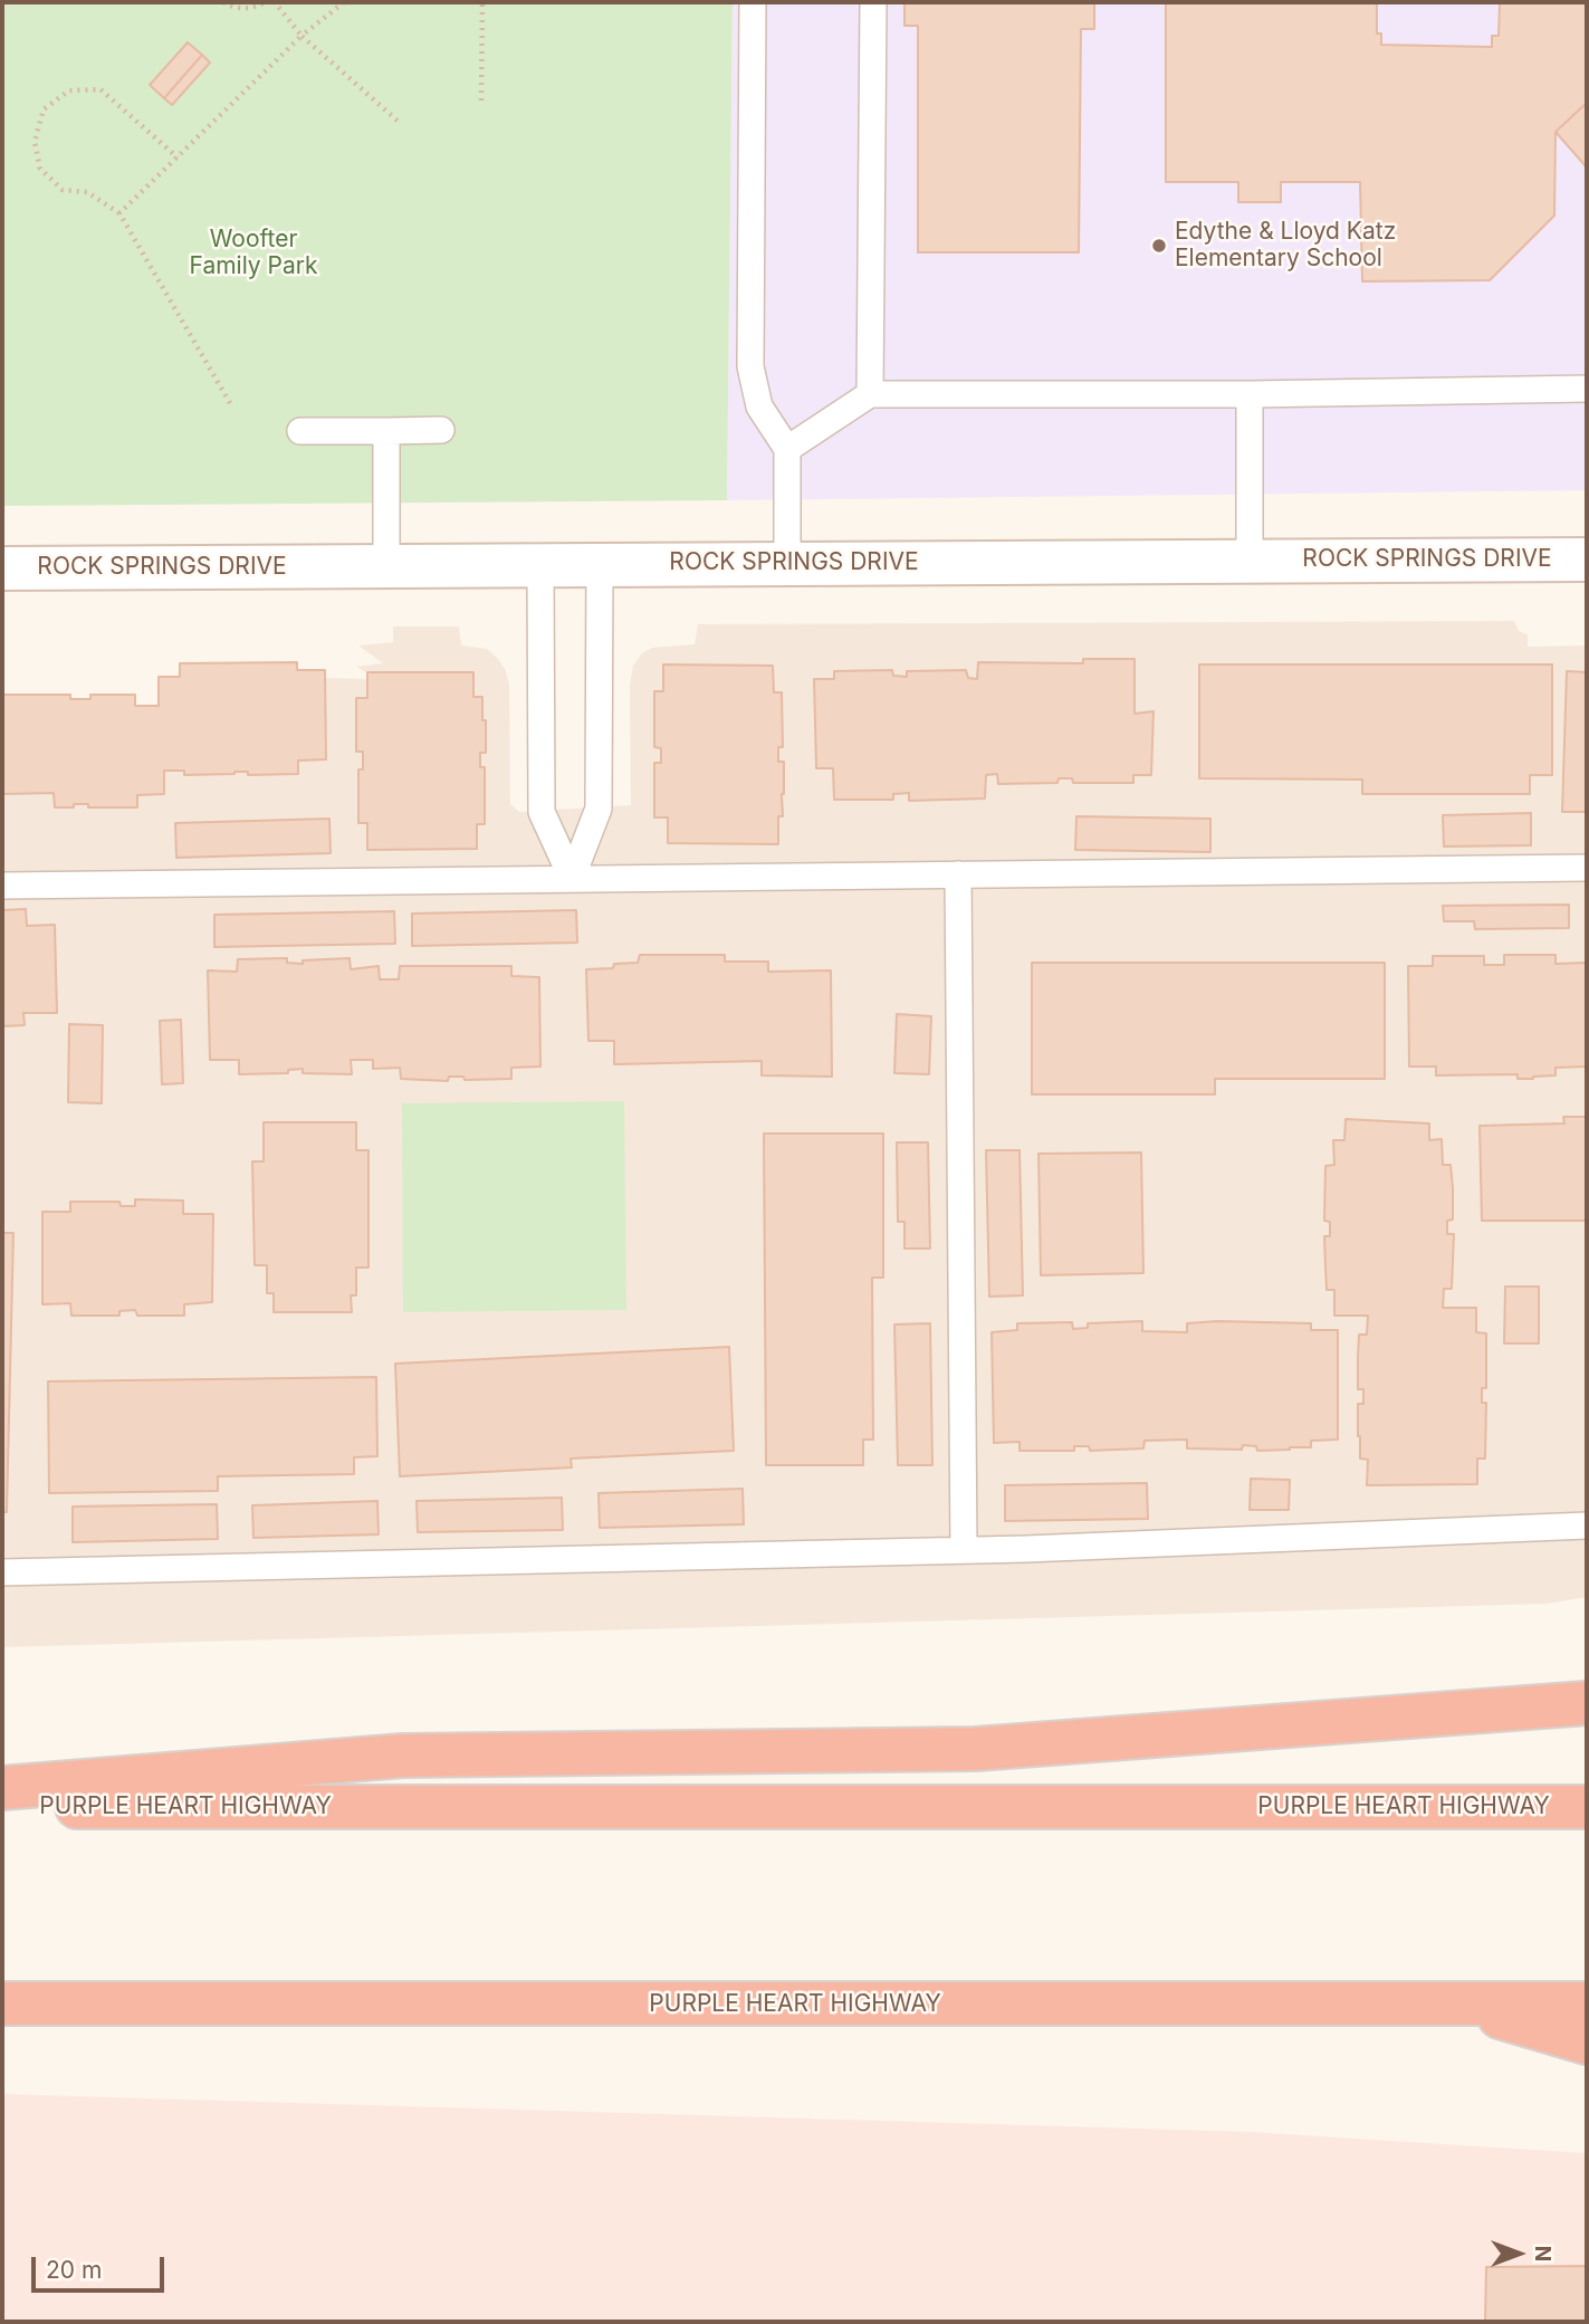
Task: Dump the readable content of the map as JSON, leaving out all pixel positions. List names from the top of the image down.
{
  "streets": {
    "highway": ["PURPLE HEART HIGHWAY"],
    "street": ["ROCK SPRINGS DRIVE"]
  },
  "parks": ["Woofter Family Park"],
  "places": ["Edythe & Lloyd Katz Elementary School"],
  "scale_bar": "20 m",
  "north": "right"
}
